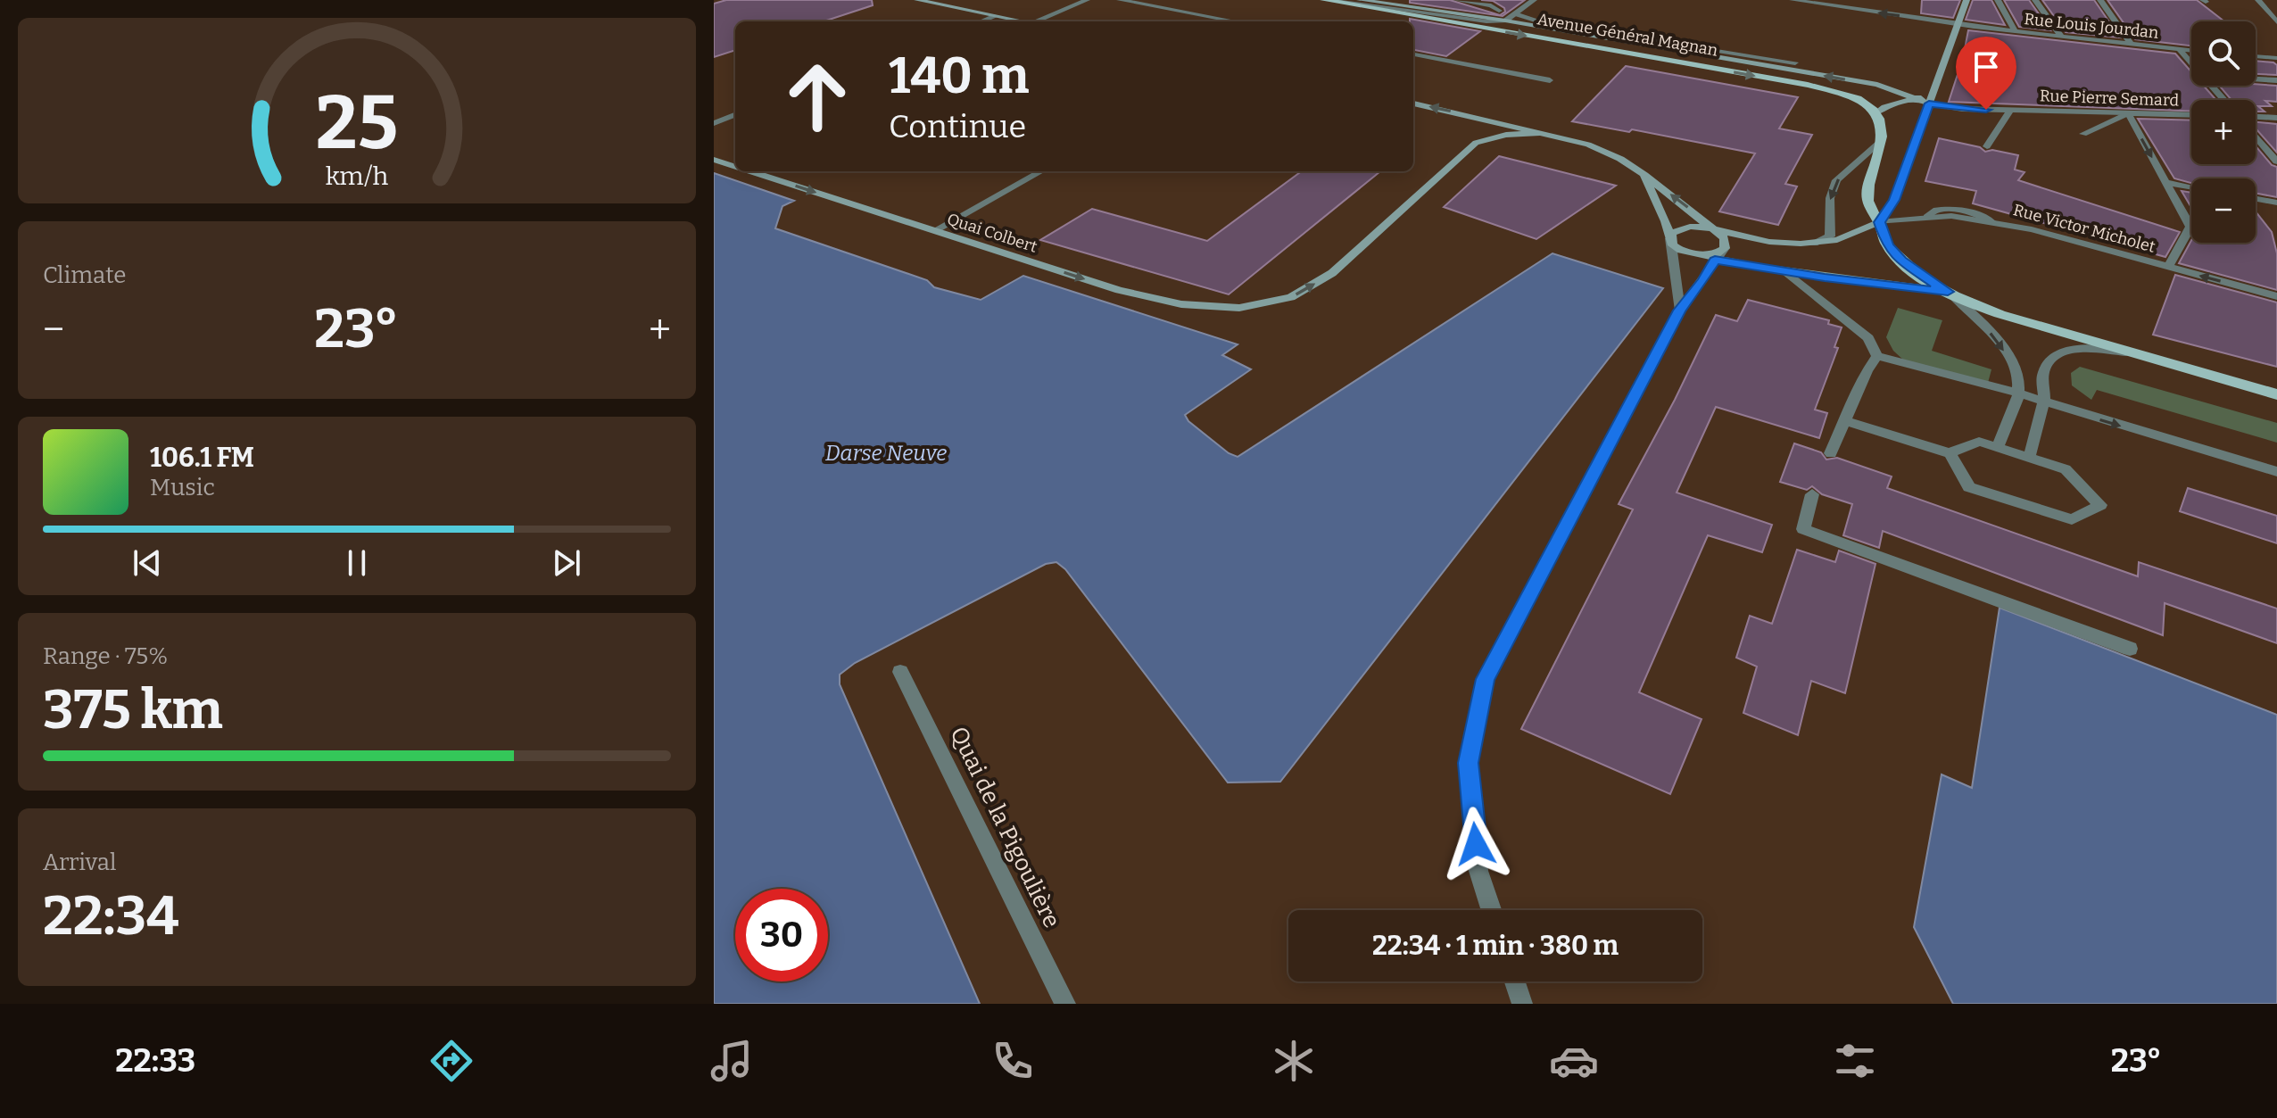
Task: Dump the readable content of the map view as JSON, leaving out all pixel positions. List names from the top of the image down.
{
  "streets": {
    "main road": ["Avenue Général Magnan"],
    "street": [
      "Rue Louis Jourdan",
      "Rue Pierre Semard",
      "Rue Victor Micholet",
      "Quai Colbert",
      "Quai de la Pigoulière"
    ]
  },
  "crossings": [
    ["Avenue Général Magnan", "Rue Pierre Semard"]
  ],
  "one_way": ["Rue Louis Jourdan", "Quai Colbert"],
  "water": ["Darse Neuve"],
  "page": {
    "map_buttons": ["+", "−"],
    "turn": ["140 m", "Continue"],
    "tile": [
      "Climate",
      ["Range · 75%", "375 km"],
      ["Arrival", "22:34"]
    ],
    "heat": ["−", "23°", "+"],
    "song": ["106.1 FM", "Music"],
    "limit": "30",
    "trip": "22:34 · 1 min · 380 m",
    "tabs": ["22:33", "23°"],
    "gauge": ["25", "km/h"]
  }
}
